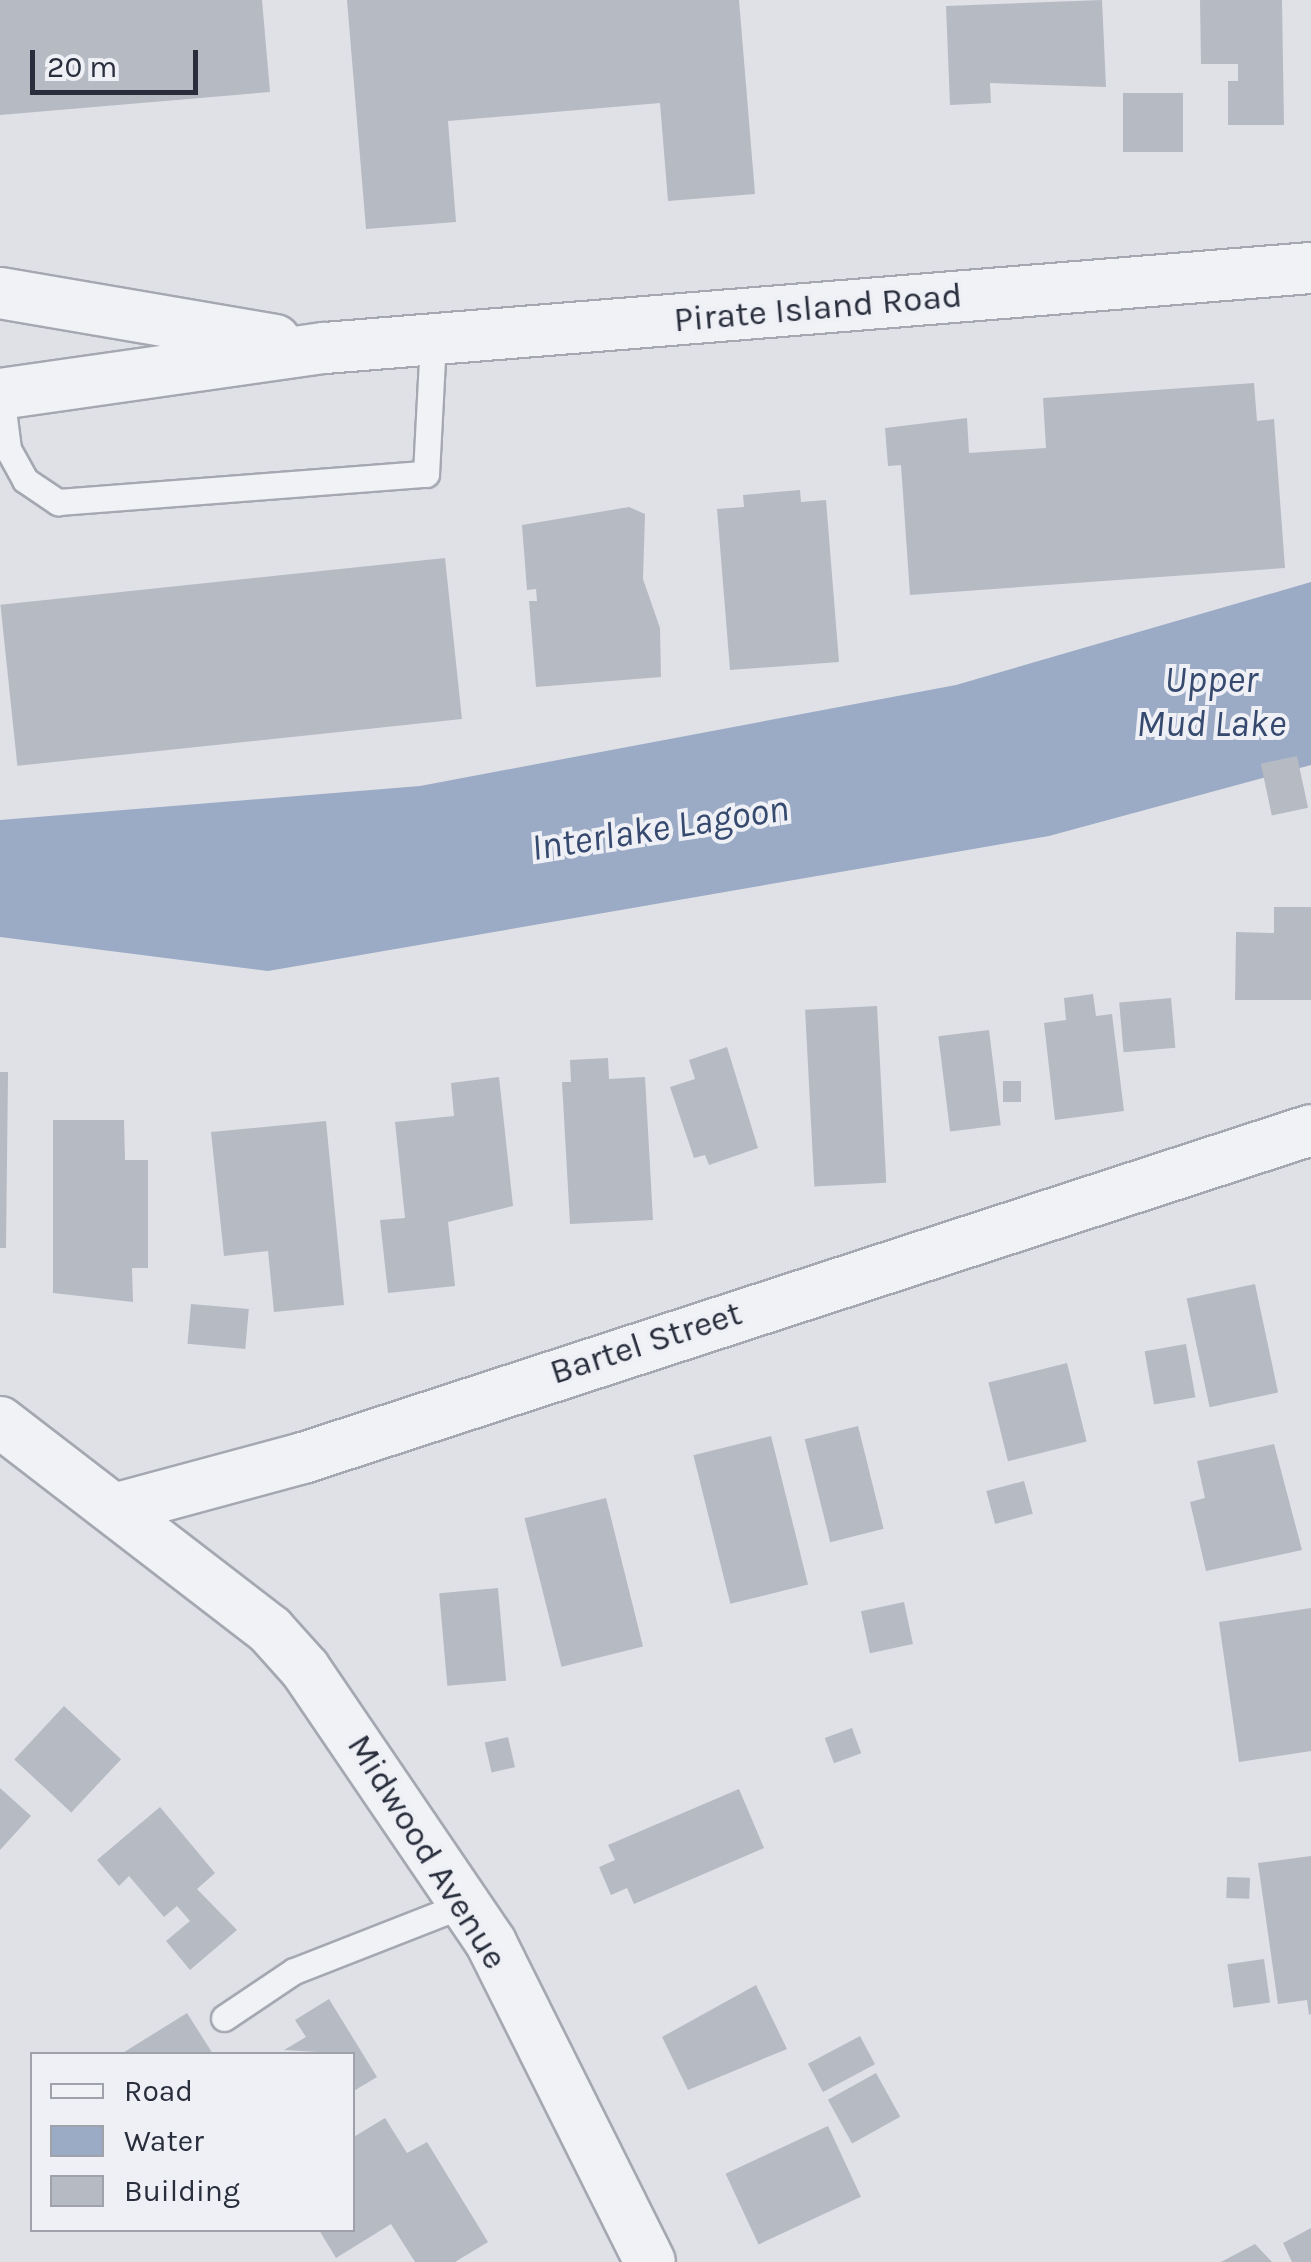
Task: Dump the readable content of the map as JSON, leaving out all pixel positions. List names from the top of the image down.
{
  "streets": {
    "street": ["Pirate Island Road", "Bartel Street", "Midwood Avenue"]
  },
  "crossings": [
    ["Bartel Street", "Midwood Avenue"]
  ],
  "water": ["Upper Mud Lake", "Interlake Lagoon"],
  "legend": ["Road", "Water", "Building"],
  "scale_bar": "20 m"
}
